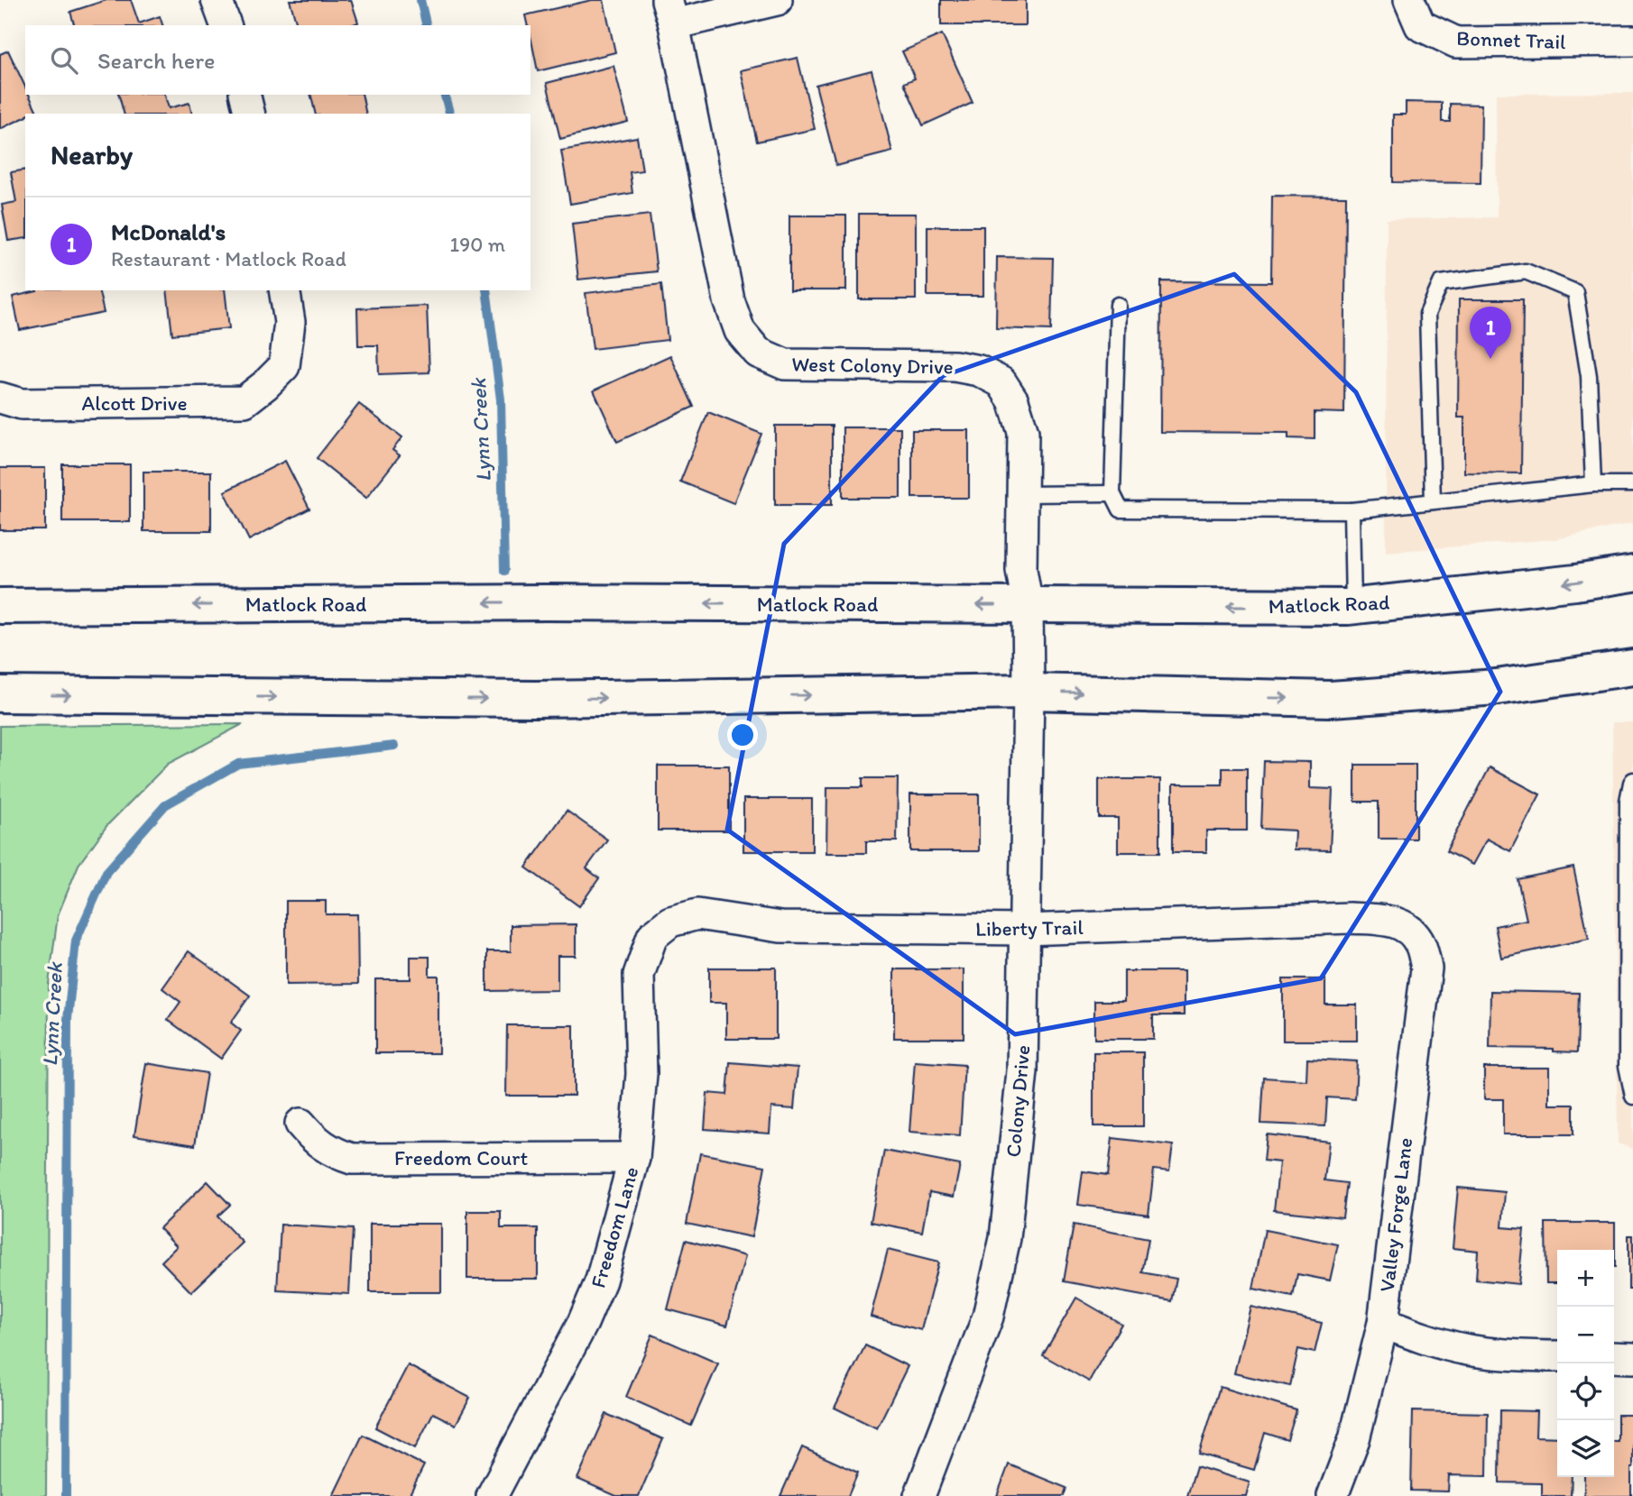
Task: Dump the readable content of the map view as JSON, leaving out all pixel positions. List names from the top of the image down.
{
  "streets": {
    "main road": ["Matlock Road"],
    "street": [
      "Bonnet Trail",
      "West Colony Drive",
      "Alcott Drive",
      "Liberty Trail",
      "Colony Drive",
      "Freedom Court",
      "Valley Forge Lane",
      "Freedom Lane"
    ]
  },
  "crossings": [
    ["West Colony Drive", "Matlock Road"],
    ["West Colony Drive", "Colony Drive"],
    ["Liberty Trail", "Colony Drive"],
    ["Liberty Trail", "Valley Forge Lane"],
    ["Liberty Trail", "Freedom Lane"],
    ["Freedom Court", "Freedom Lane"]
  ],
  "water": ["Lynn Creek"],
  "page": {
    "search": "Search here",
    "heading": "Nearby",
    "list": [
      {
        "mark": "1",
        "name": "McDonald's",
        "note": "Restaurant · Matlock Road",
        "value": "190 m"
      }
    ],
    "pins": "1",
    "map_buttons": ["+", "−"]
  }
}
